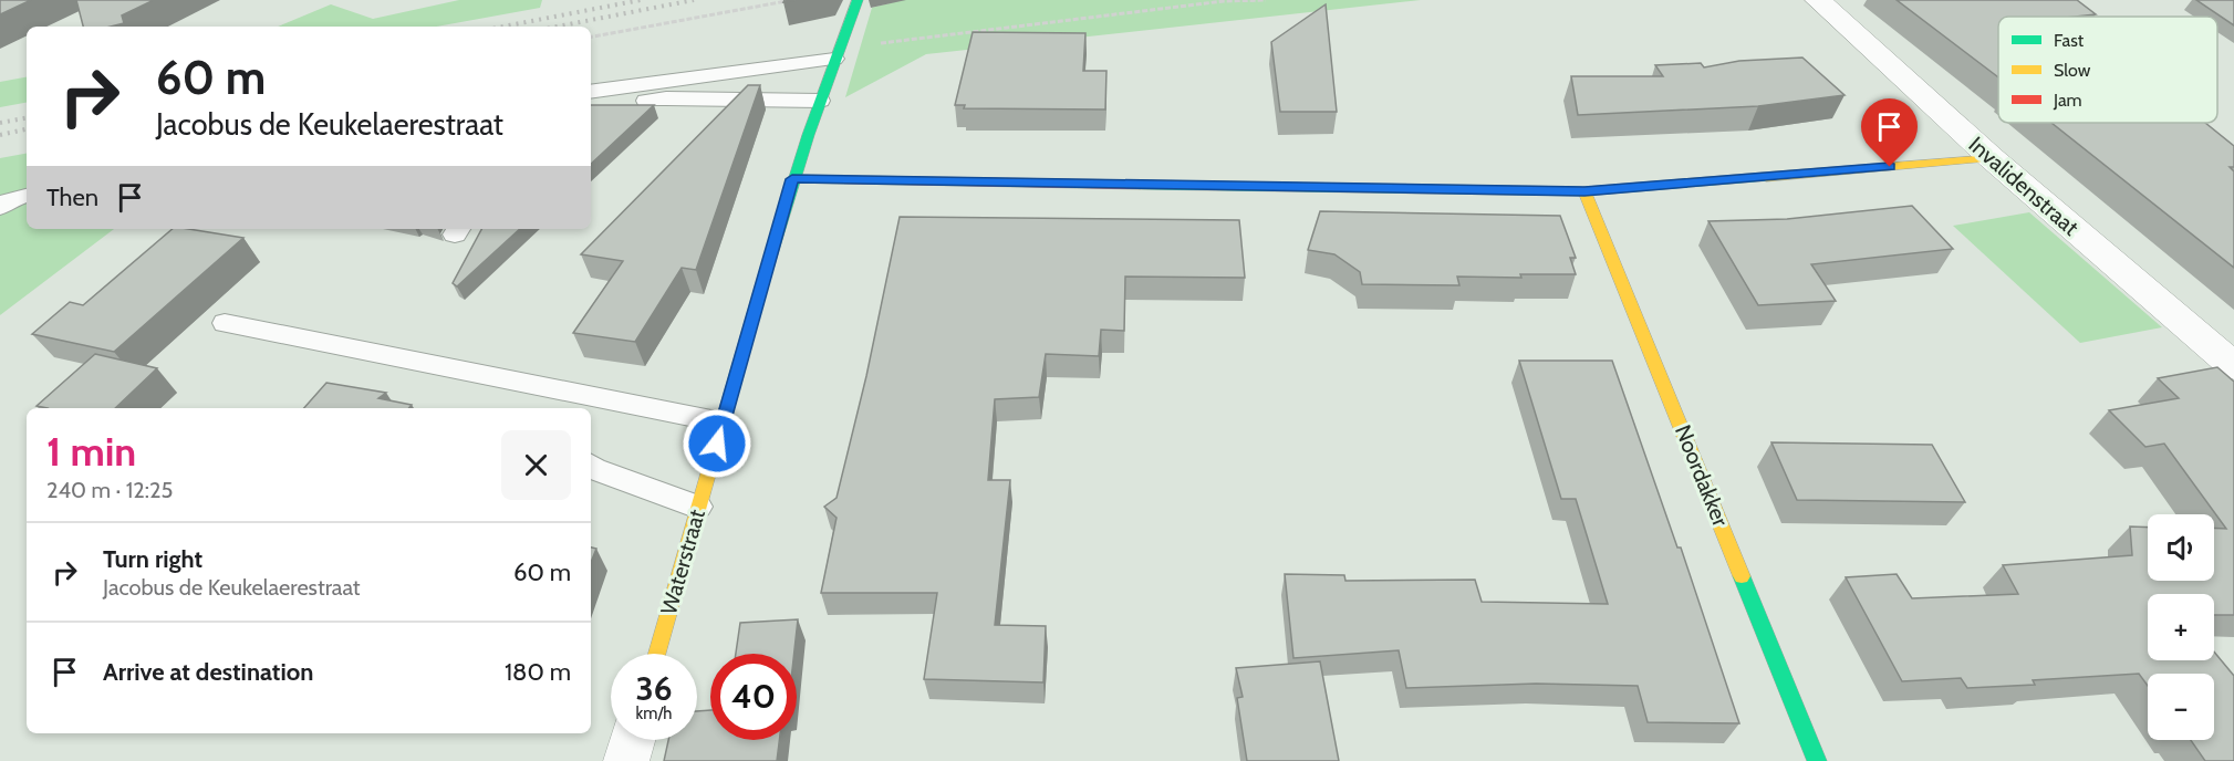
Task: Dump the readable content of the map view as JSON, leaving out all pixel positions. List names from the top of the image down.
{
  "streets": {
    "street": ["Invalidenstraat", "Noordakker", "Waterstraat"]
  },
  "legend": ["Fast", "Slow", "Jam"],
  "page": {
    "turn": ["60 m", "Jacobus de Keukelaerestraat"],
    "then": "Then",
    "heading": ["1 min", "240 m · 12:25"],
    "map_buttons": ["+", "−"],
    "list": [
      {
        "name": "Turn right",
        "note": "Jacobus de Keukelaerestraat",
        "value": "60 m"
      },
      {
        "name": "Arrive at destination",
        "value": "180 m"
      }
    ],
    "speed": "36 km/h",
    "limit": "40"
  }
}
